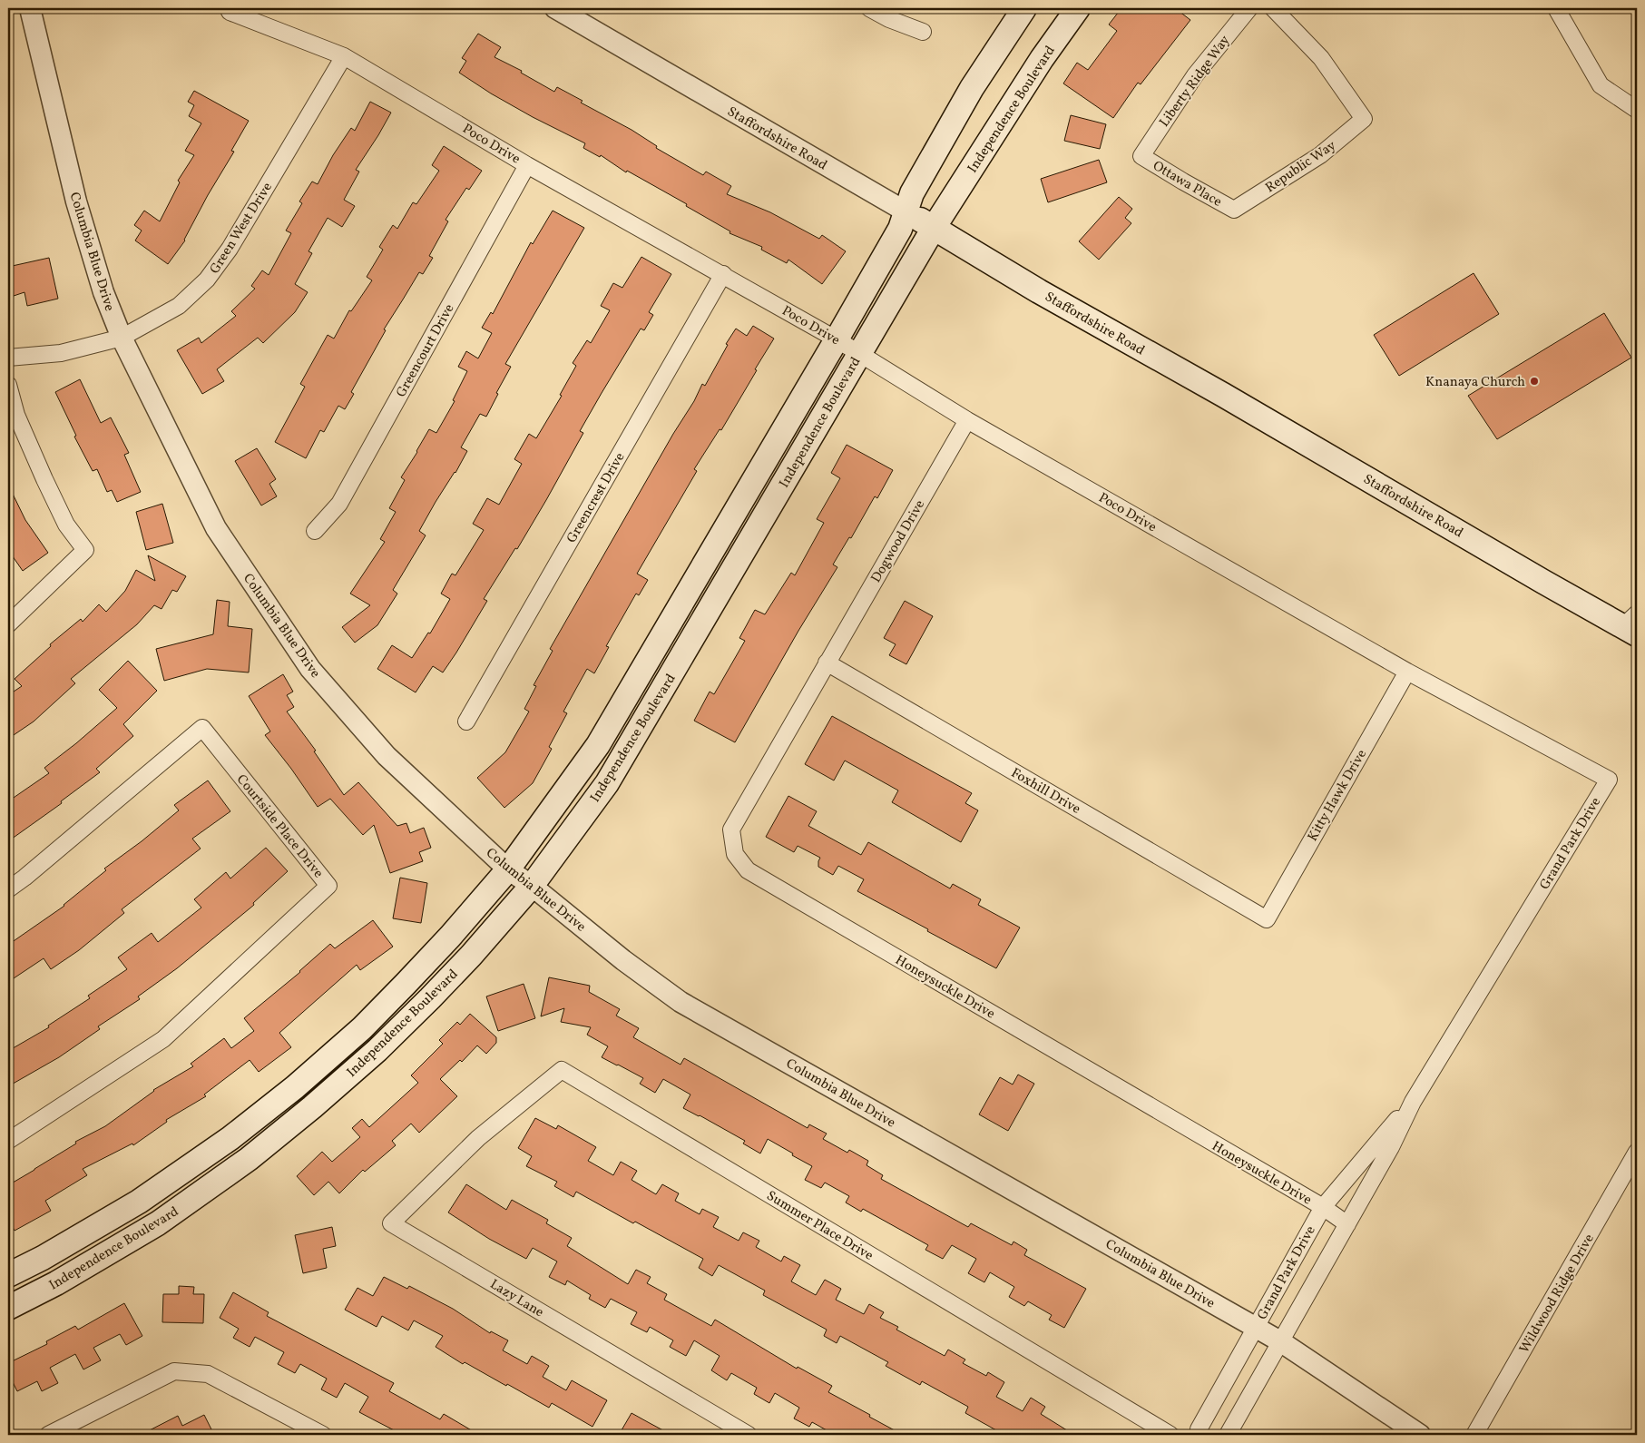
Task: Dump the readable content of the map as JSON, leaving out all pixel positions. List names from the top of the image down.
{
  "streets": {
    "main road": ["Independence Boulevard", "Staffordshire Road"],
    "street": [
      "Liberty Ridge Way",
      "Poco Drive",
      "Republic Way",
      "Ottawa Place",
      "Green West Drive",
      "Columbia Blue Drive",
      "Greencourt Drive",
      "Greencrest Drive",
      "Dogwood Drive",
      "Foxhill Drive",
      "Kitty Hawk Drive",
      "Courtside Place Drive",
      "Grand Park Drive",
      "Honeysuckle Drive",
      "Summer Place Drive",
      "Wildwood Ridge Drive",
      "Lazy Lane"
    ]
  },
  "crossings": [
    ["Liberty Ridge Way", "Ottawa Place"],
    ["Independence Boulevard", "Staffordshire Road"],
    ["Independence Boulevard", "Poco Drive"],
    ["Independence Boulevard", "Columbia Blue Drive"],
    ["Poco Drive", "Green West Drive"],
    ["Poco Drive", "Greencourt Drive"],
    ["Poco Drive", "Greencrest Drive"],
    ["Poco Drive", "Dogwood Drive"],
    ["Poco Drive", "Kitty Hawk Drive"],
    ["Poco Drive", "Grand Park Drive"],
    ["Republic Way", "Ottawa Place"],
    ["Green West Drive", "Columbia Blue Drive"],
    ["Columbia Blue Drive", "Grand Park Drive"],
    ["Dogwood Drive", "Foxhill Drive"],
    ["Dogwood Drive", "Honeysuckle Drive"],
    ["Foxhill Drive", "Kitty Hawk Drive"],
    ["Foxhill Drive", "Honeysuckle Drive"],
    ["Kitty Hawk Drive", "Grand Park Drive"],
    ["Grand Park Drive", "Honeysuckle Drive"],
    ["Summer Place Drive", "Lazy Lane"]
  ],
  "places": ["Knanaya Church"]
}
